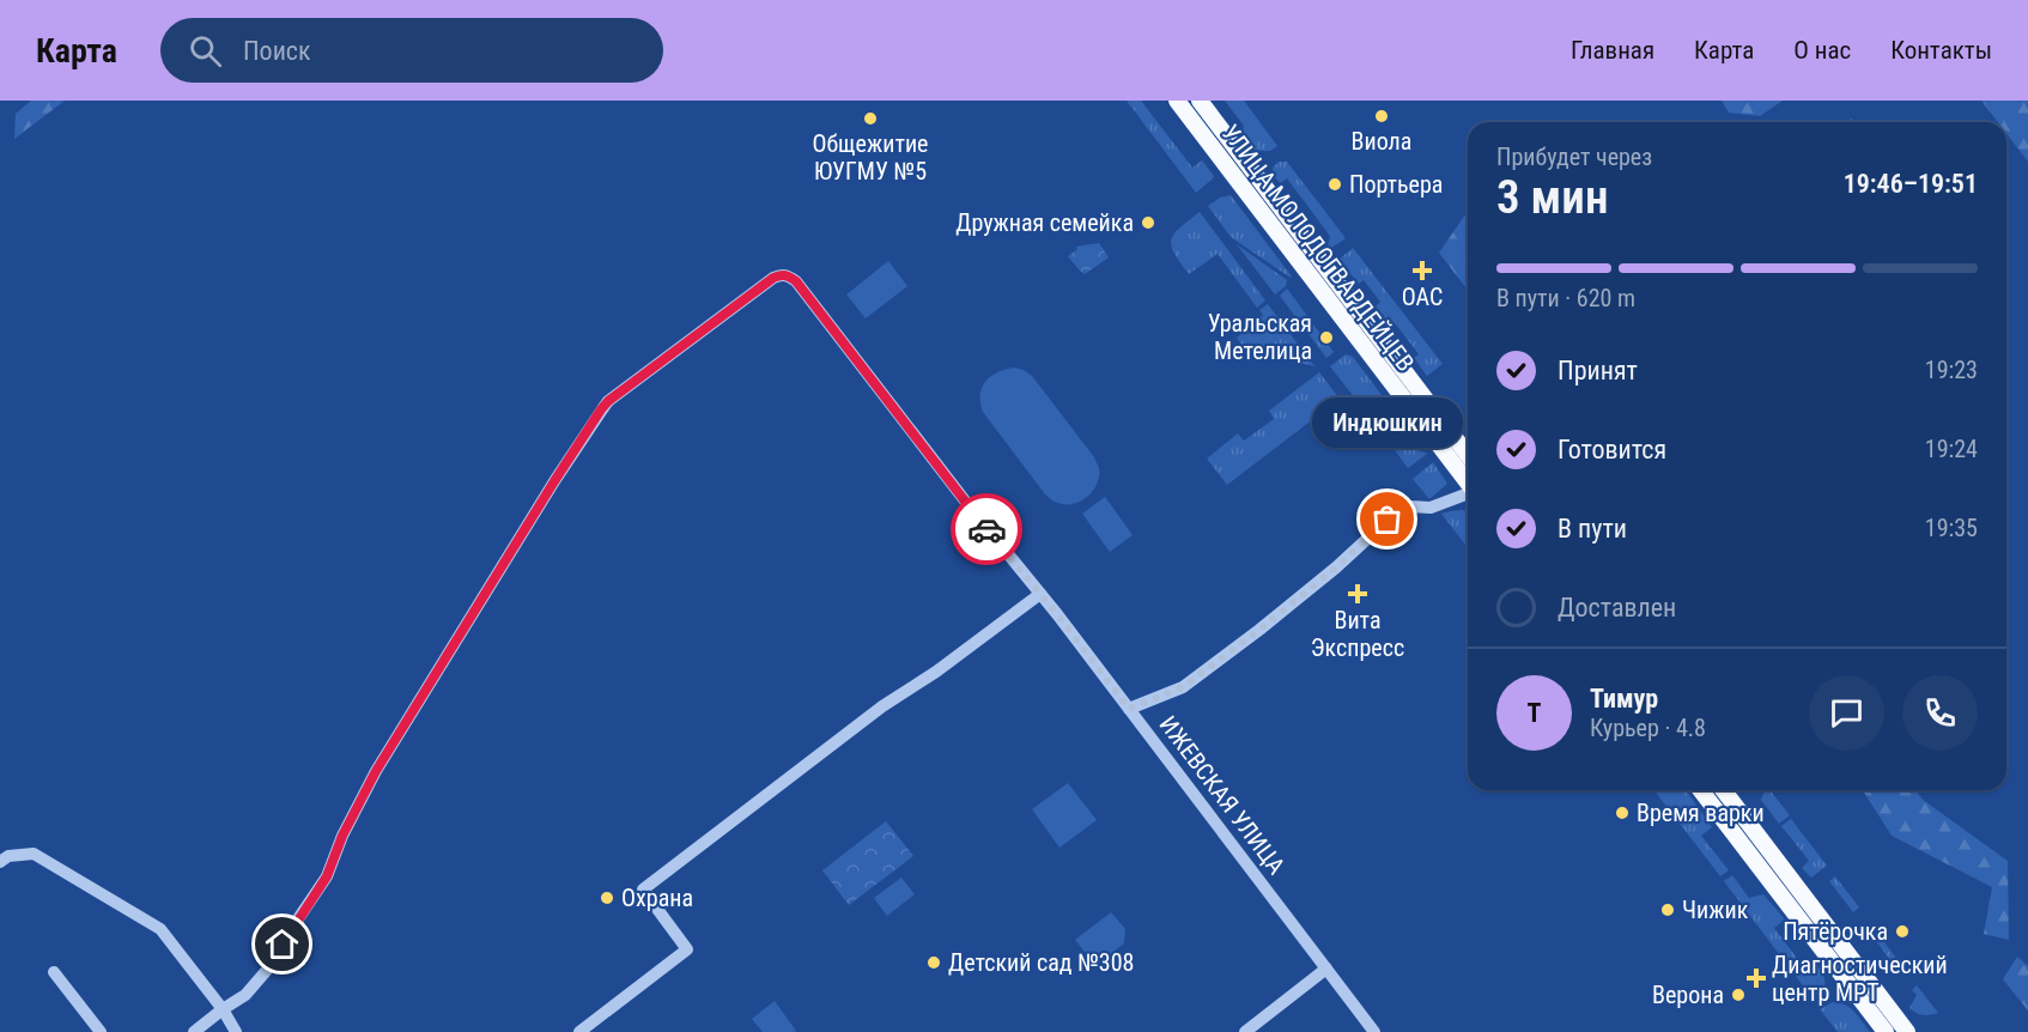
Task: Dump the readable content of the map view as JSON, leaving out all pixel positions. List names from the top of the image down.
{
  "streets": {
    "main road": ["УЛИЦА МОЛОДОГВАРДЕЙЦЕВ"],
    "street": ["ИЖЕВСКАЯ УЛИЦА"]
  },
  "places": {
    "other": [
      "Виола",
      "Общежитие ЮУГМУ №5",
      "Портьера",
      "Дружная семейка",
      "Уральская Метелица",
      "Индюшкин",
      "Время варки",
      "Охрана",
      "Чижик",
      "Пятёрочка",
      "Детский сад №308",
      "Верона"
    ],
    "health": ["ОАС", "Вита Экспресс", "Диагностический центр МРТ"]
  },
  "page": {
    "header": "Карта",
    "search": "Поиск",
    "nav": [
      "Главная",
      "Карта",
      "О нас",
      "Контакты"
    ],
    "heading": ["3 мин", "Прибудет через", "19:46–19:51"],
    "panel": ["Тимур", "Курьер · 4.8"],
    "bar": "В пути · 620 m",
    "list": [
      ["Принят", "19:23"],
      ["Готовится", "19:24"],
      ["В пути", "19:35"],
      "Доставлен"
    ],
    "bubble": "Индюшкин",
    "round": "Т"
  }
}
